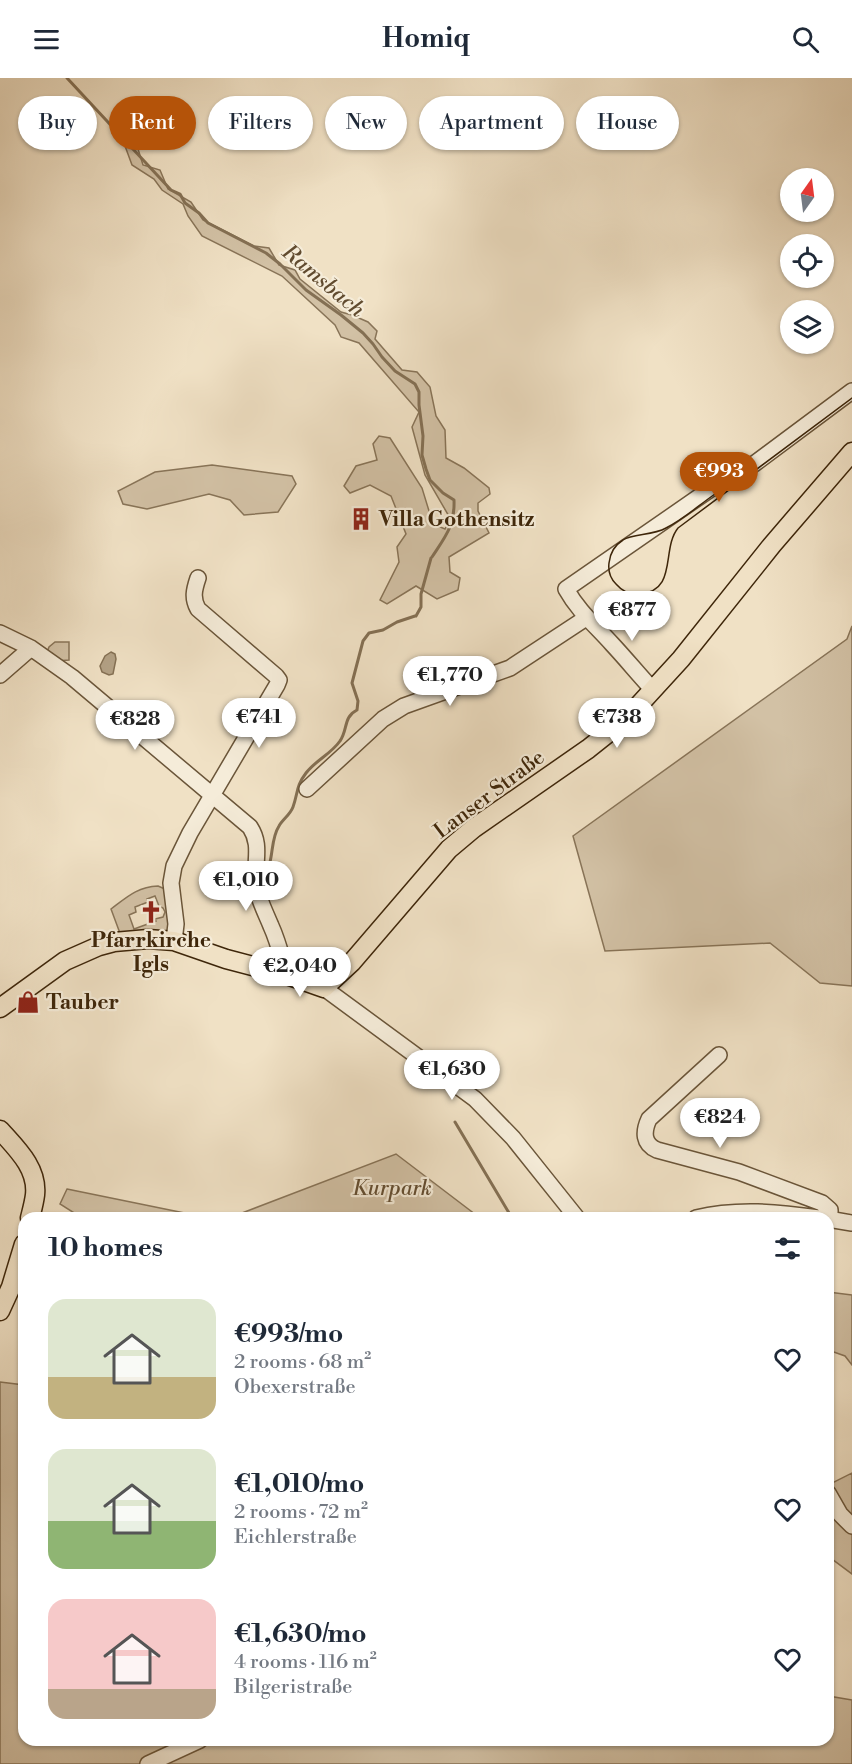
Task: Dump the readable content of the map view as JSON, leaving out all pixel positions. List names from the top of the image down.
{
  "streets": {
    "main road": ["Lanser Straße"]
  },
  "water": ["Ramsbach"],
  "parks": ["Kurpark"],
  "places": {
    "building": ["Villa Gothensitz"],
    "church": ["Pfarrkirche Igls"],
    "shop": ["Tauber"]
  },
  "north": "top",
  "page": {
    "header": "Homiq",
    "chip": [
      "Buy",
      "Rent",
      "Filters",
      "New",
      "Apartment",
      "House"
    ],
    "price": [
      "€993",
      "€877",
      "€1,770",
      "€741",
      "€738",
      "€828",
      "€1,010",
      "€2,040",
      "€1,630",
      "€824"
    ],
    "heading": "10 homes",
    "list": [
      {
        "name": "€993/mo",
        "note": "2 rooms · 68 m² · Obexerstraße"
      },
      {
        "name": "€1,010/mo",
        "note": "2 rooms · 72 m² · Eichlerstraße"
      },
      {
        "name": "€1,630/mo",
        "note": "4 rooms · 116 m² · Bilgeristraße"
      }
    ]
  }
}
